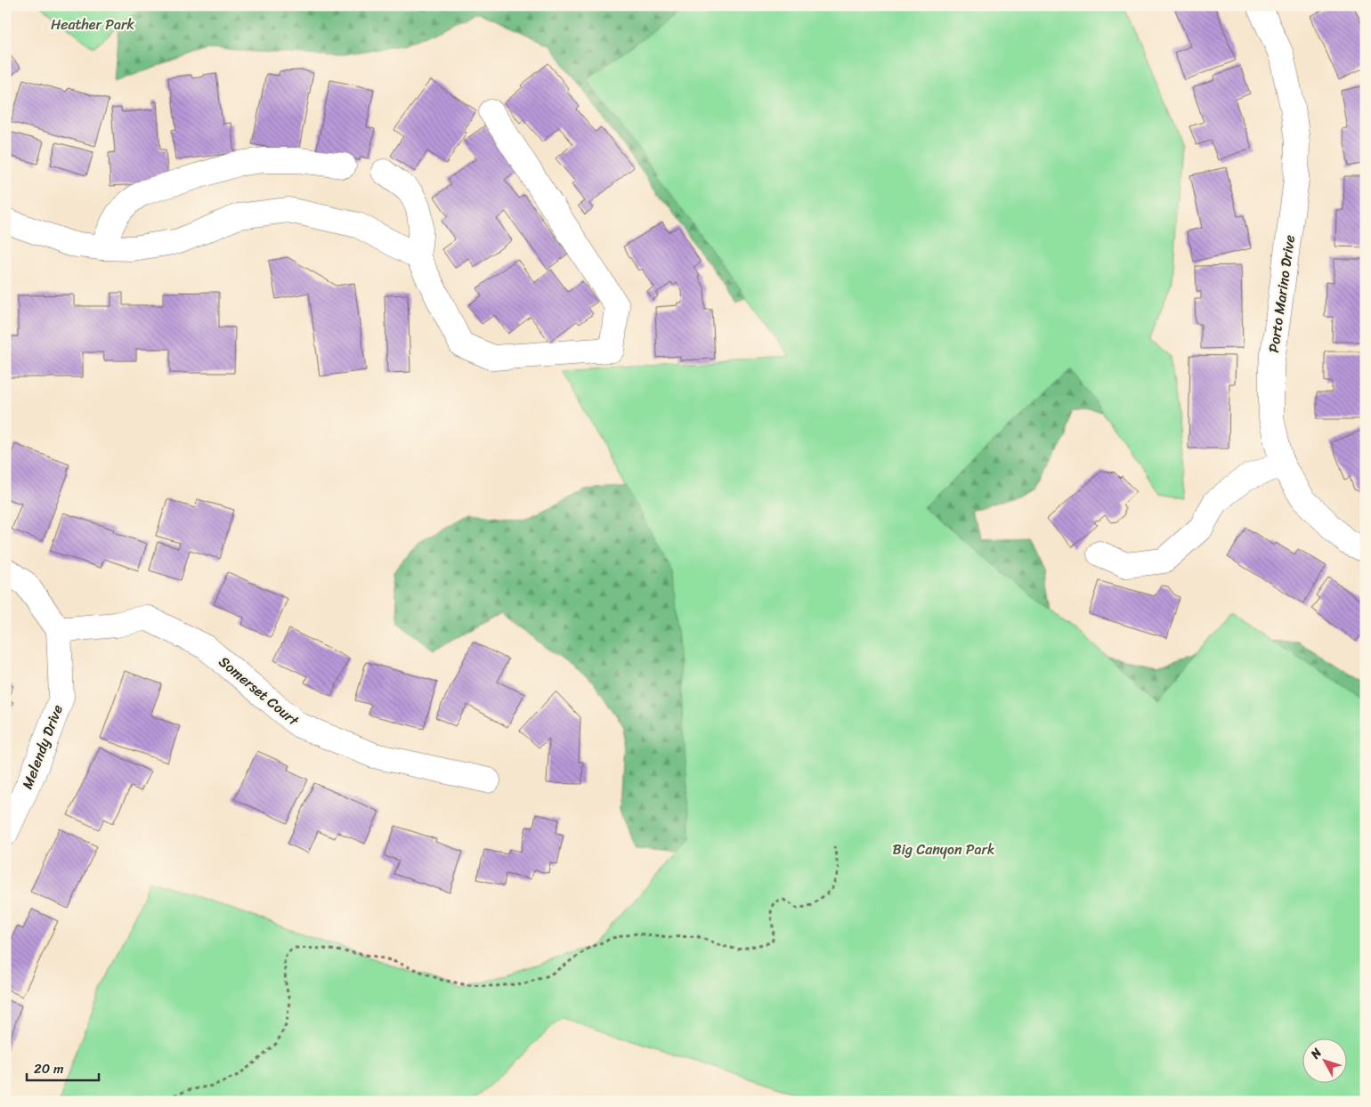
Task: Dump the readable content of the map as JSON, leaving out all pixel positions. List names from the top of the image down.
{
  "streets": {
    "street": ["Porto Marino Drive", "Somerset Court", "Melendy Drive"]
  },
  "crossings": [
    ["Somerset Court", "Melendy Drive"]
  ],
  "parks": ["Heather Park", "Big Canyon Park"],
  "scale_bar": "20 m",
  "north": "top left"
}
